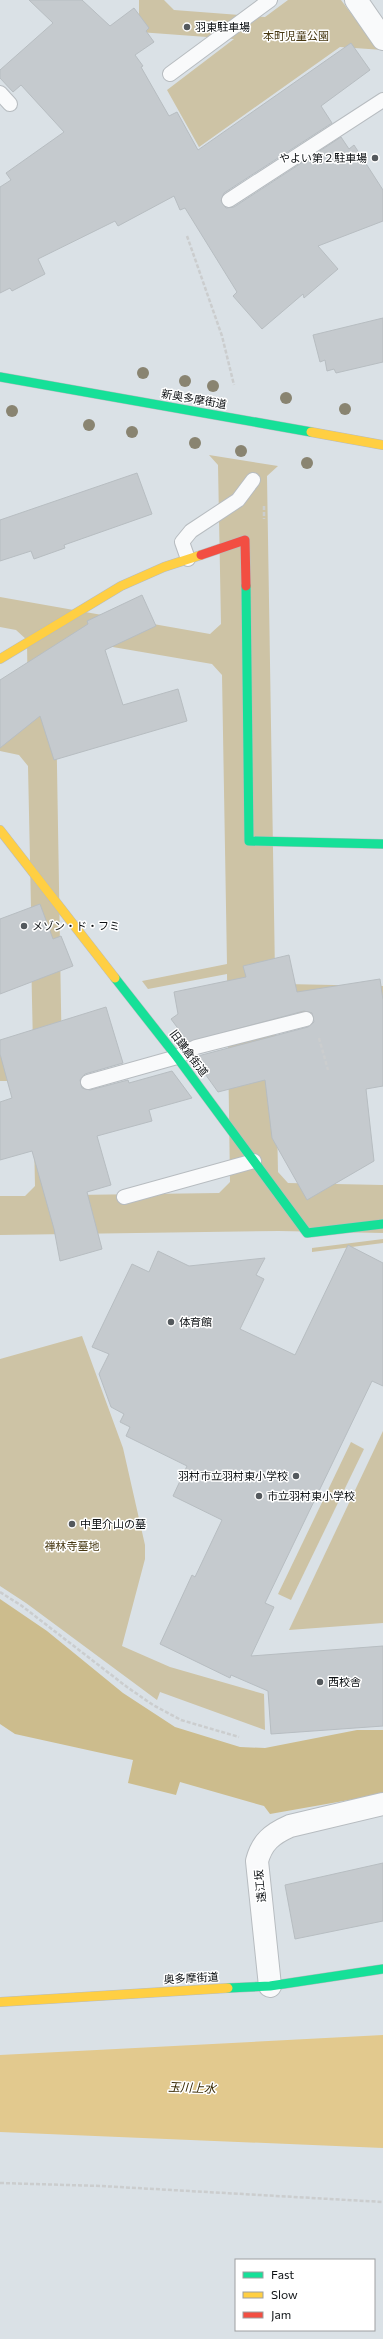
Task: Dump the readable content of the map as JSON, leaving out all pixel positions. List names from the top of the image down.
{
  "streets": {
    "street": [
      "新奥多摩街道",
      "旧鎌倉街道",
      "遠江坂",
      "奥多摩街道"
    ]
  },
  "crossings": [
    ["遠江坂", "奥多摩街道"]
  ],
  "water": ["玉川上水"],
  "parks": ["本町児童公園", "禅林寺墓地"],
  "places": [
    "羽東駐車場",
    "やよい第２駐車場",
    "メゾン・ド・フミ",
    "体育館",
    "羽村市立羽村東小学校",
    "市立羽村東小学校",
    "中里介山の墓",
    "西校舎"
  ],
  "legend": ["Fast", "Slow", "Jam"]
}
